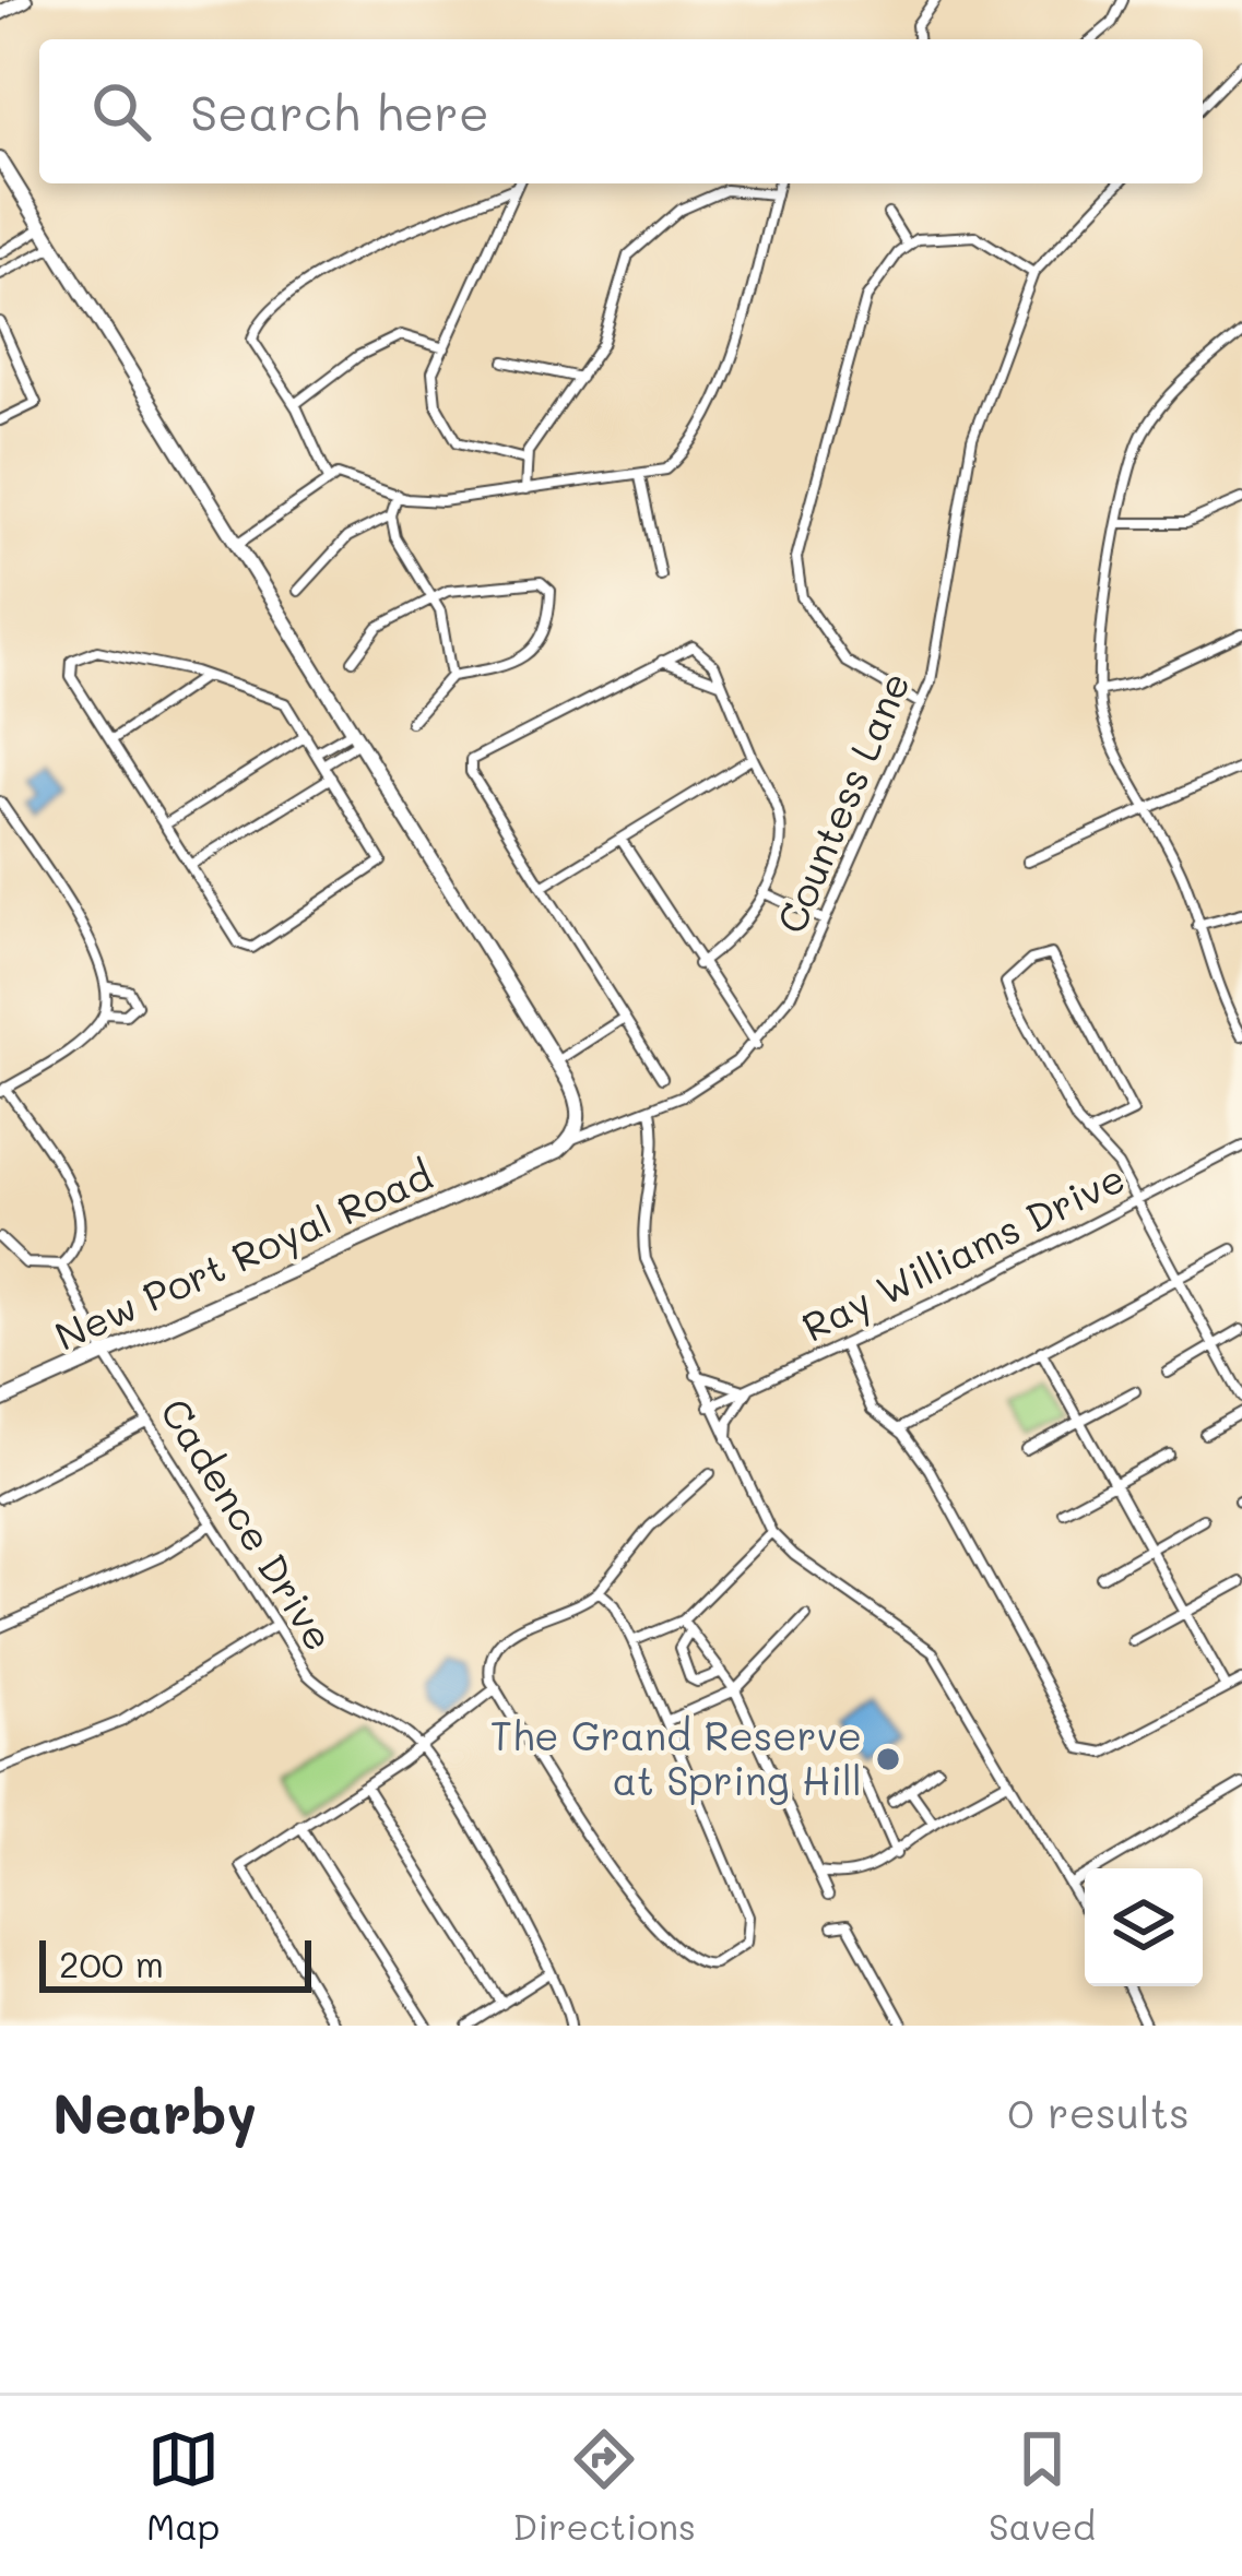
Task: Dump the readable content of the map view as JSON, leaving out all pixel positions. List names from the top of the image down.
{
  "streets": {
    "main road": ["New Port Royal Road"],
    "street": ["Countess Lane", "Ray Williams Drive", "Cadence Drive"]
  },
  "crossings": [
    ["Countess Lane", "New Port Royal Road"],
    ["New Port Royal Road", "Cadence Drive"]
  ],
  "places": ["The Grand Reserve at Spring Hill"],
  "scale_bar": "200 m",
  "page": {
    "search": "Search here",
    "scale": "200 m",
    "heading": ["Nearby", "0 results"],
    "nav": ["Map", "Directions", "Saved"]
  }
}
